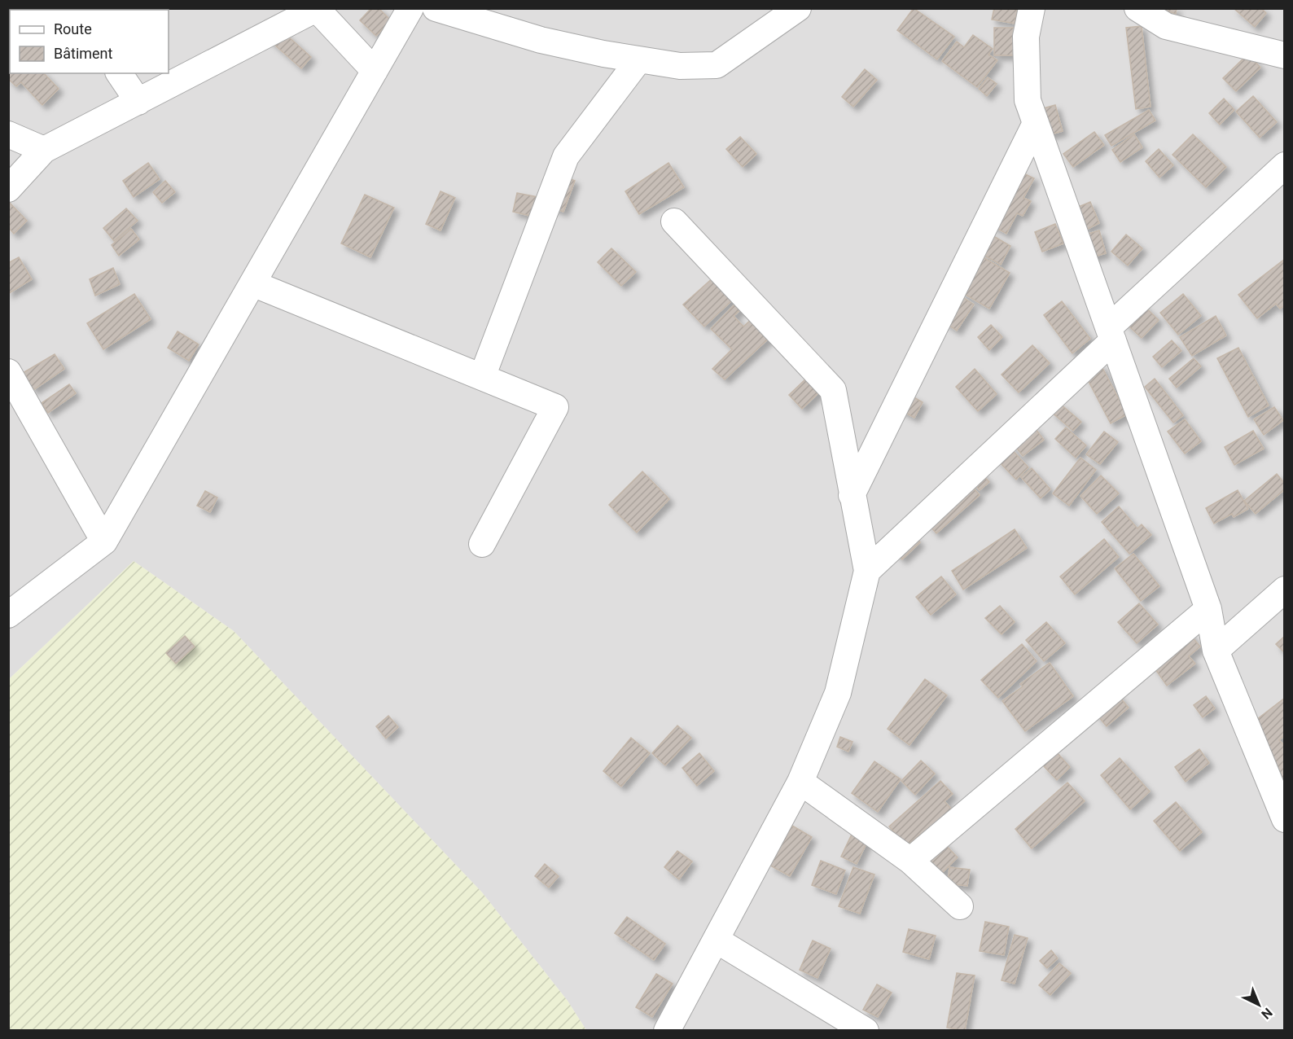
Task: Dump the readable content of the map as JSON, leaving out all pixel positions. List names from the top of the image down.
{
  "legend": ["Route", "Bâtiment"],
  "north": "bottom right"
}
